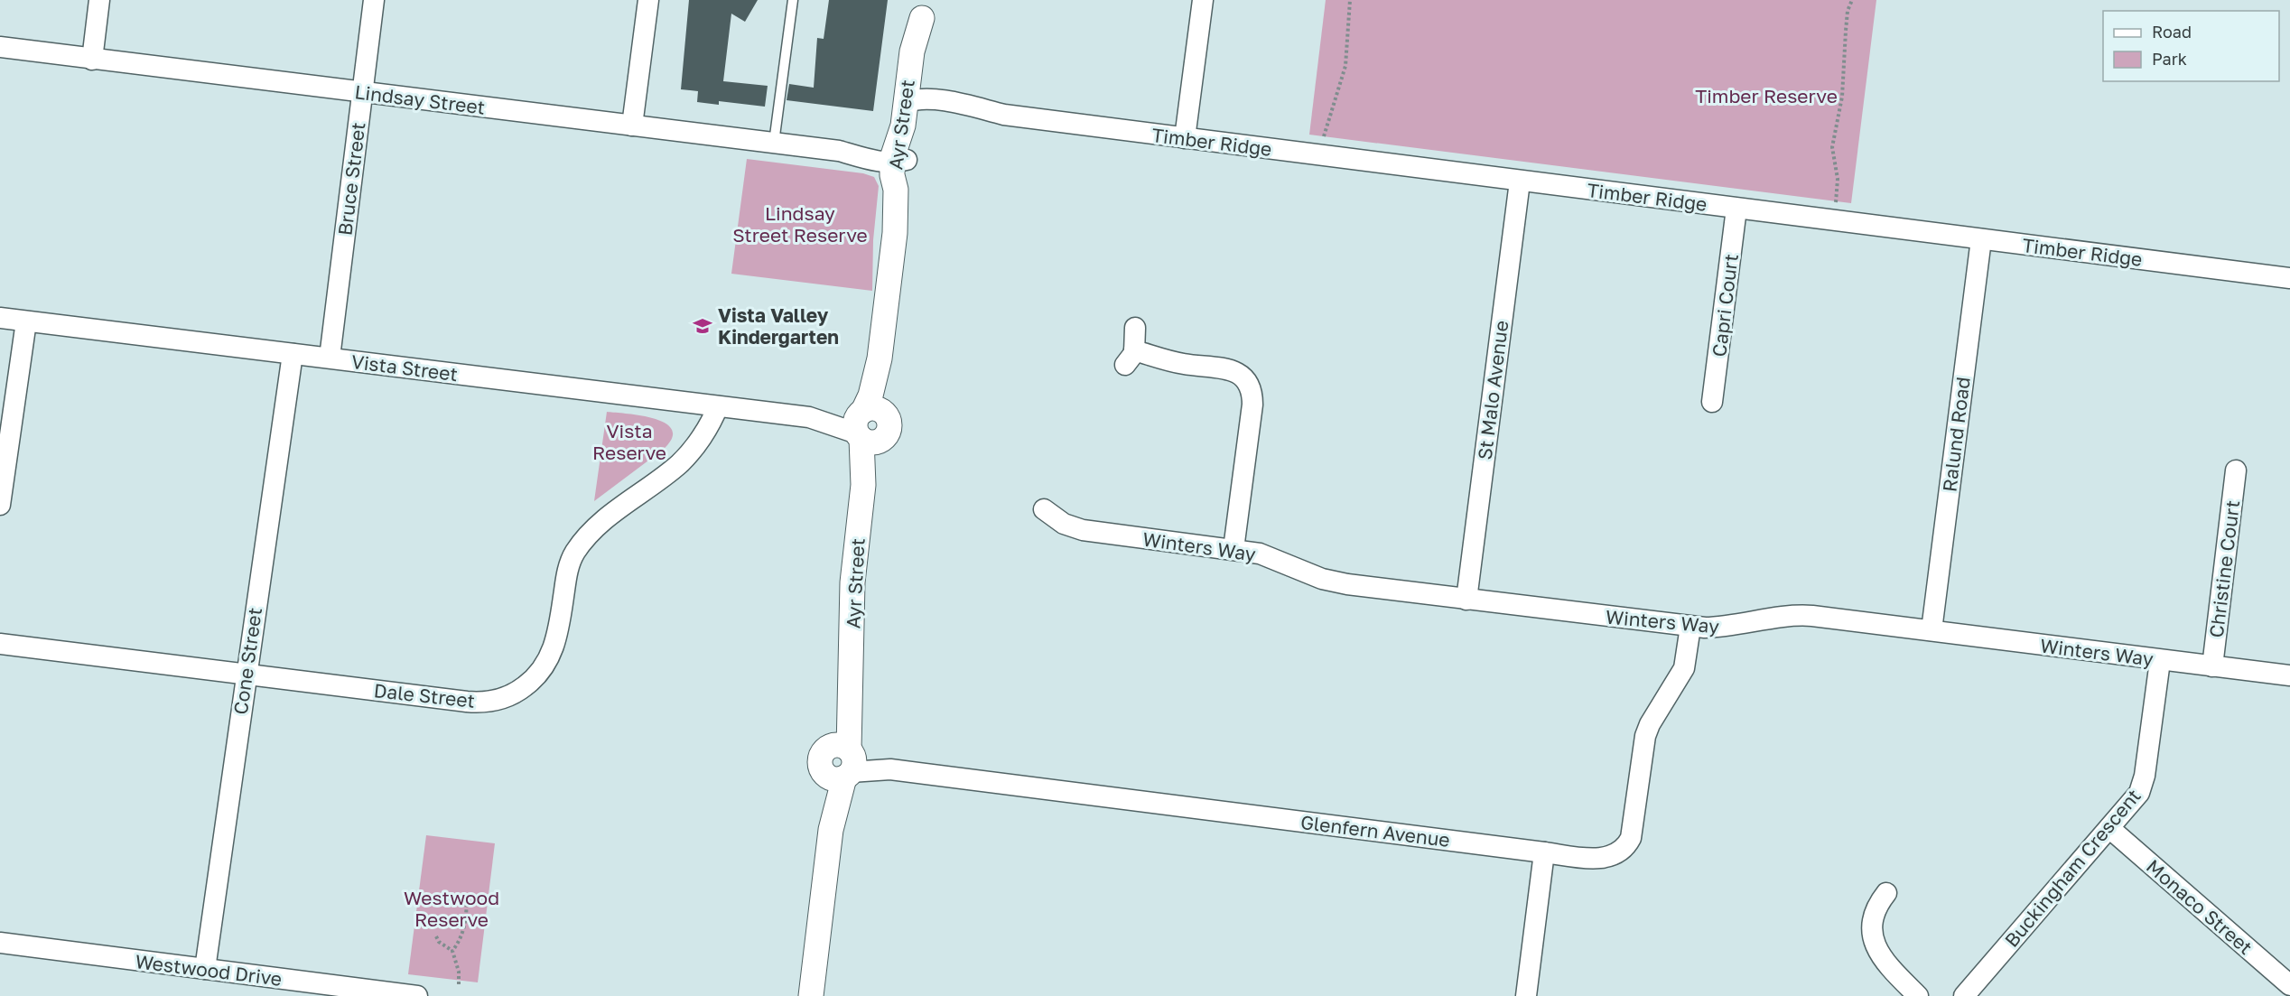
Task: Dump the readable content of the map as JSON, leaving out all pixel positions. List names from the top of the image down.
{
  "streets": {
    "street": [
      "Lindsay Street",
      "Ayr Street",
      "Timber Ridge",
      "Bruce Street",
      "Capri Court",
      "Vista Street",
      "St Malo Avenue",
      "Ralund Road",
      "Winters Way",
      "Christine Court",
      "Cone Street",
      "Dale Street",
      "Glenfern Avenue",
      "Buckingham Crescent",
      "Monaco Street",
      "Westwood Drive"
    ]
  },
  "crossings": [
    ["Lindsay Street", "Ayr Street"],
    ["Lindsay Street", "Bruce Street"],
    ["Ayr Street", "Timber Ridge"],
    ["Ayr Street", "Vista Street"],
    ["Ayr Street", "Glenfern Avenue"],
    ["Timber Ridge", "Capri Court"],
    ["Timber Ridge", "St Malo Avenue"],
    ["Timber Ridge", "Ralund Road"],
    ["Bruce Street", "Vista Street"],
    ["Vista Street", "Cone Street"],
    ["Vista Street", "Dale Street"],
    ["St Malo Avenue", "Winters Way"],
    ["Ralund Road", "Winters Way"],
    ["Winters Way", "Christine Court"],
    ["Winters Way", "Glenfern Avenue"],
    ["Winters Way", "Buckingham Crescent"],
    ["Cone Street", "Dale Street"],
    ["Cone Street", "Westwood Drive"],
    ["Buckingham Crescent", "Monaco Street"]
  ],
  "parks": [
    "Timber Reserve",
    "Lindsay Street Reserve",
    "Vista Reserve",
    "Westwood Reserve"
  ],
  "places": {
    "school or university": ["Vista Valley Kindergarten"]
  },
  "legend": ["Road", "Park"]
}
